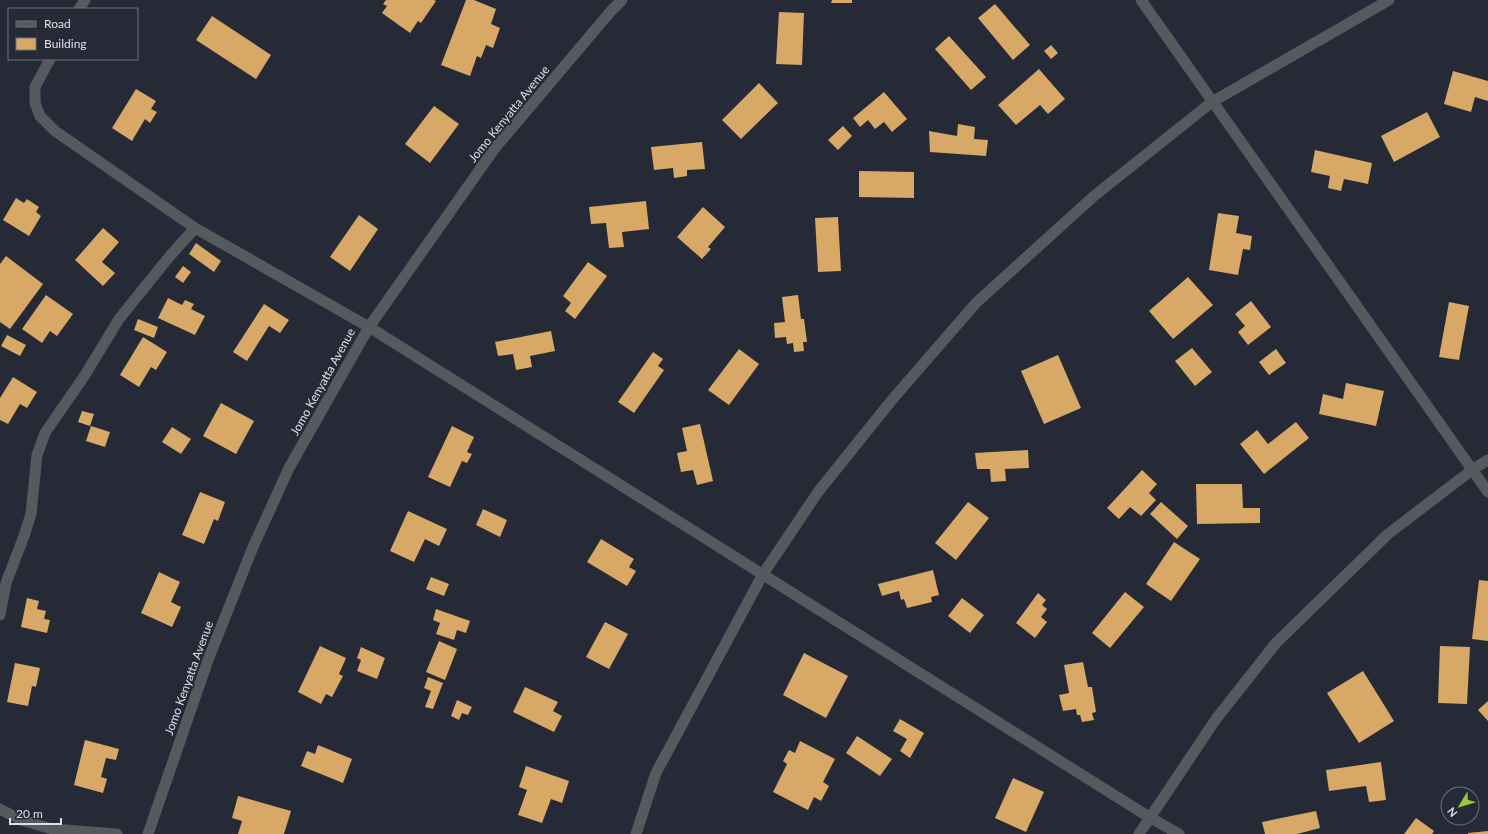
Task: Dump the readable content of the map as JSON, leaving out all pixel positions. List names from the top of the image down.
{
  "streets": {
    "street": ["Jomo Kenyatta Avenue"]
  },
  "legend": ["Road", "Building"],
  "scale_bar": "20 m",
  "north": "bottom left"
}
